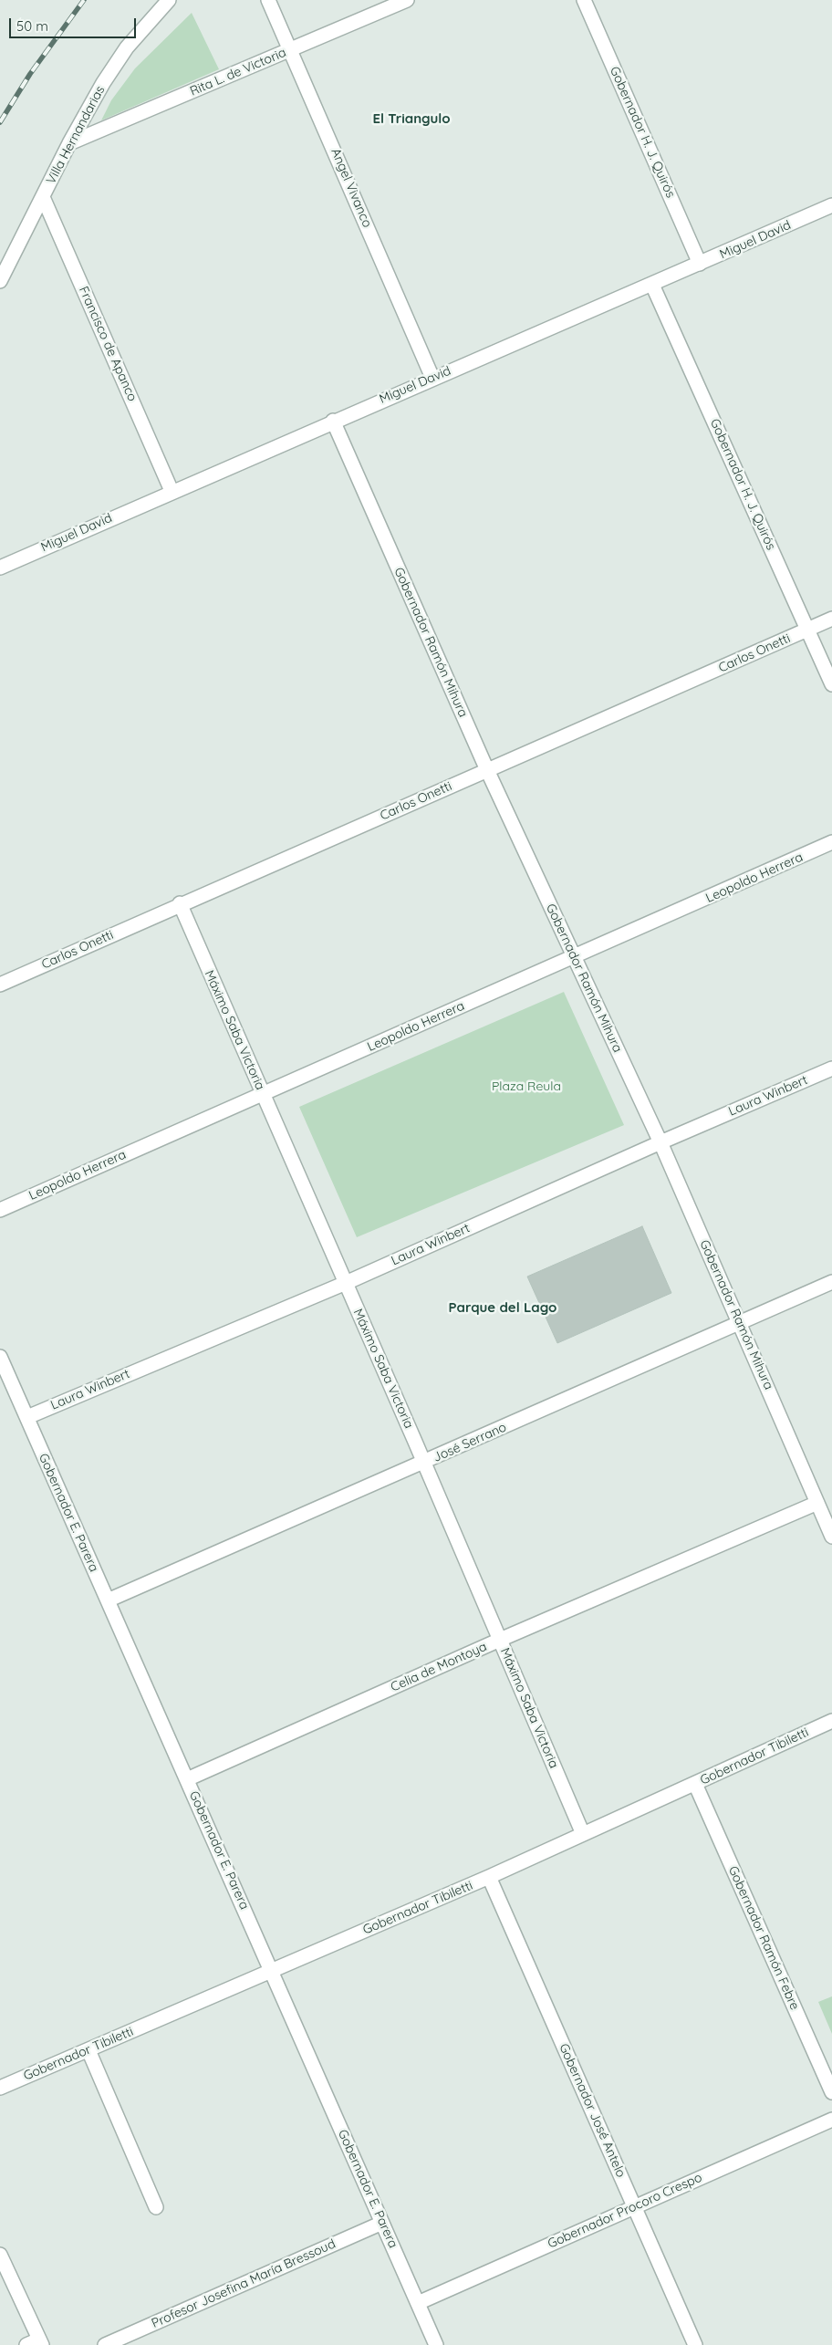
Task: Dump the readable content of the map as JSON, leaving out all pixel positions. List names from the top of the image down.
{
  "streets": {
    "street": [
      "Rita L. de Victoria",
      "Gobernador H. J. Quirós",
      "Villa Hernandarias",
      "Angel Vivanco",
      "Miguel David",
      "Francisco de Apanco",
      "Gobernador Ramón Mihura",
      "Carlos Onetti",
      "Leopoldo Herrera",
      "Máximo Saba Victoria",
      "Laura Winbert",
      "José Serrano",
      "Gobernador E. Parera",
      "Celia de Montoya",
      "Gobernador Tibiletti",
      "Gobernador Ramón Febre",
      "Gobernador José Antelo",
      "Gobernador Procoro Crespo",
      "Profesor Josefina María Bressoud"
    ]
  },
  "crossings": [
    ["Rita L. de Victoria", "Villa Hernandarias"],
    ["Rita L. de Victoria", "Angel Vivanco"],
    ["Gobernador H. J. Quirós", "Miguel David"],
    ["Gobernador H. J. Quirós", "Carlos Onetti"],
    ["Villa Hernandarias", "Francisco de Apanco"],
    ["Angel Vivanco", "Miguel David"],
    ["Miguel David", "Francisco de Apanco"],
    ["Miguel David", "Gobernador Ramón Mihura"],
    ["Gobernador Ramón Mihura", "Carlos Onetti"],
    ["Gobernador Ramón Mihura", "Leopoldo Herrera"],
    ["Gobernador Ramón Mihura", "Laura Winbert"],
    ["Gobernador Ramón Mihura", "José Serrano"],
    ["Gobernador Ramón Mihura", "Celia de Montoya"],
    ["Carlos Onetti", "Máximo Saba Victoria"],
    ["Leopoldo Herrera", "Máximo Saba Victoria"],
    ["Máximo Saba Victoria", "Laura Winbert"],
    ["Máximo Saba Victoria", "José Serrano"],
    ["Máximo Saba Victoria", "Celia de Montoya"],
    ["Máximo Saba Victoria", "Gobernador Tibiletti"],
    ["Laura Winbert", "Gobernador E. Parera"],
    ["José Serrano", "Gobernador E. Parera"],
    ["Gobernador E. Parera", "Celia de Montoya"],
    ["Gobernador E. Parera", "Gobernador Tibiletti"],
    ["Gobernador E. Parera", "Gobernador Procoro Crespo"],
    ["Gobernador E. Parera", "Profesor Josefina María Bressoud"],
    ["Gobernador Tibiletti", "Gobernador Ramón Febre"],
    ["Gobernador Tibiletti", "Gobernador José Antelo"],
    ["Gobernador José Antelo", "Gobernador Procoro Crespo"]
  ],
  "districts": ["El Triangulo", "Parque del Lago"],
  "parks": ["Plaza Reula"],
  "scale_bar": "50 m"
}
